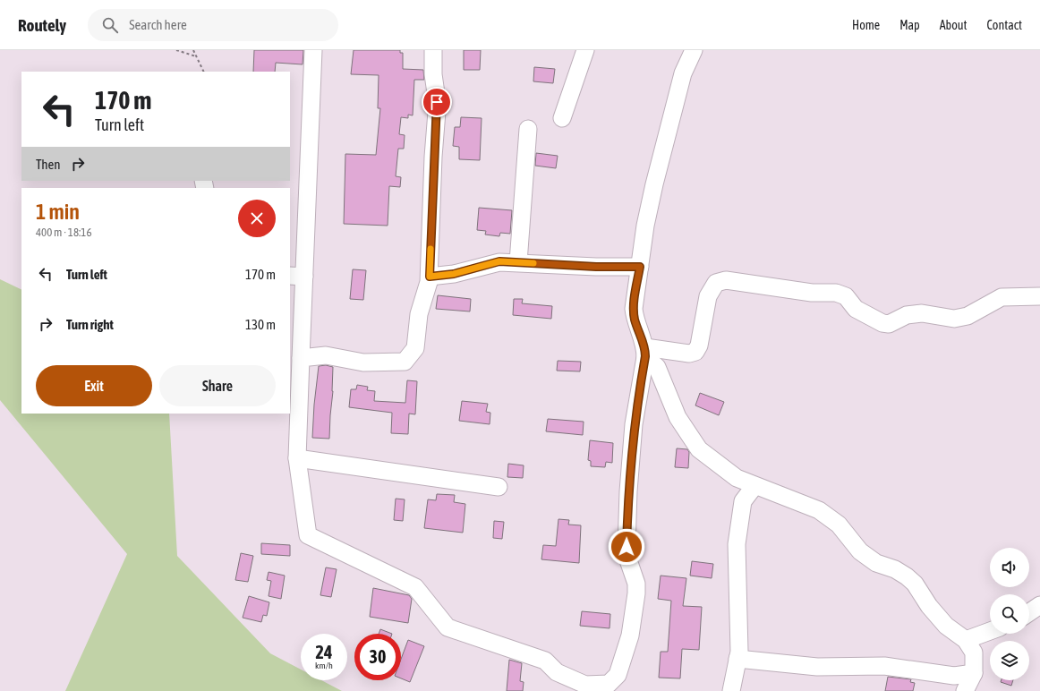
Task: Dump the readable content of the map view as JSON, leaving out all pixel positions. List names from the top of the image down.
{
  "page": {
    "header": "Routely",
    "search": "Search here",
    "nav": [
      "Home",
      "Map",
      "About",
      "Contact"
    ],
    "turn": ["170 m", "Turn left"],
    "then": "Then",
    "heading": ["1 min", "400 m · 18:16"],
    "list": [
      {
        "name": "Turn left",
        "value": "170 m"
      },
      {
        "name": "Turn right",
        "value": "130 m"
      }
    ],
    "buttons": ["Exit", "Share"],
    "speed": "24 km/h",
    "limit": "30"
  }
}
